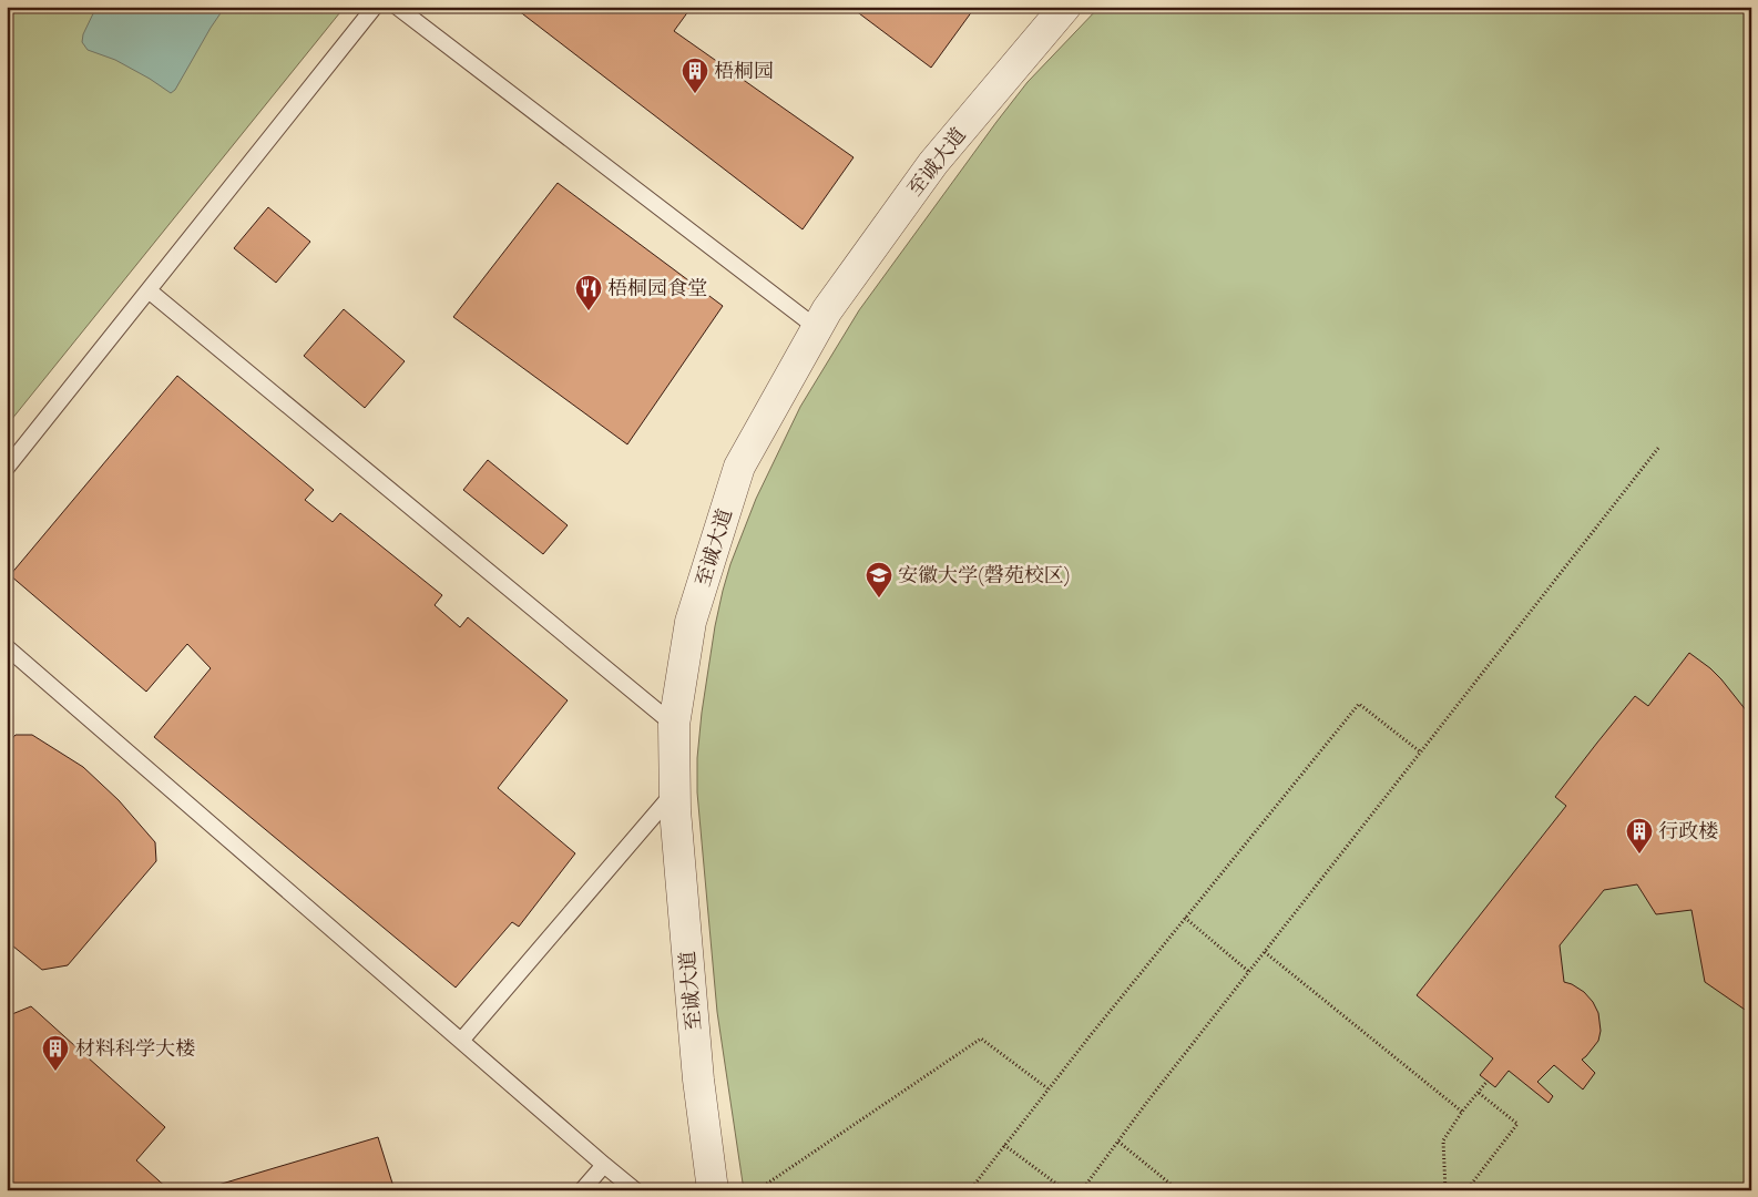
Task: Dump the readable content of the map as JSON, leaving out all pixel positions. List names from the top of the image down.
{
  "streets": {
    "street": ["至诚大道"]
  },
  "places": {
    "building": ["梧桐园", "行政楼", "材料科学大楼"],
    "restaurant": ["梧桐园食堂"],
    "school or university": ["安徽大学(磬苑校区)"]
  }
}
